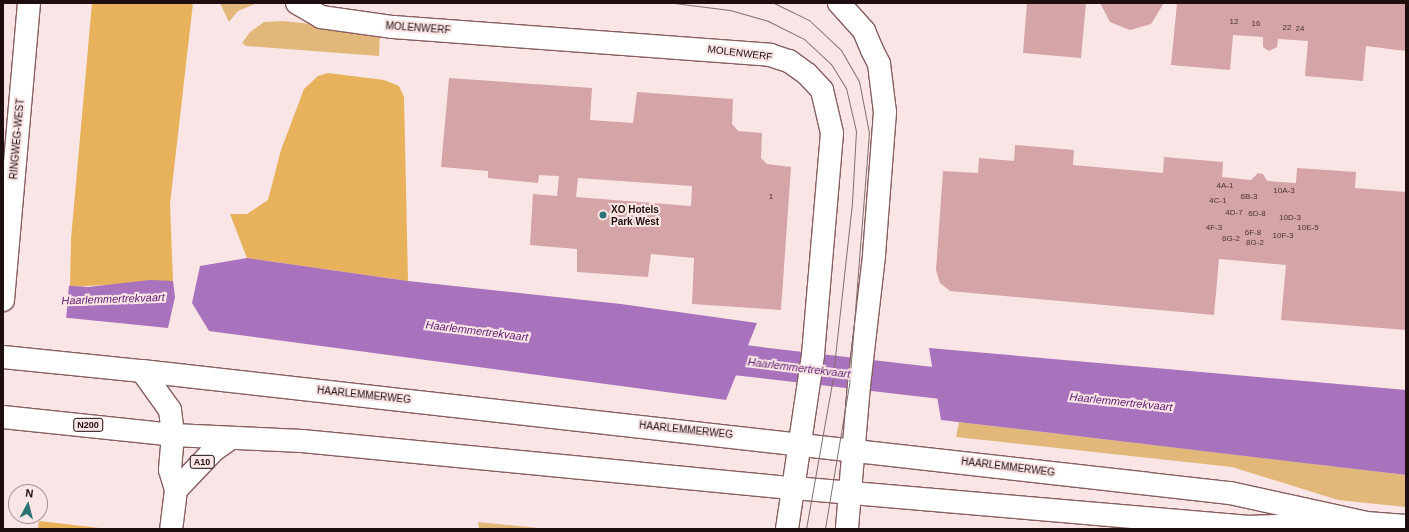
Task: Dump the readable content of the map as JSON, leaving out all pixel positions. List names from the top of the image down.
{
  "streets": {
    "main road": [
      "MOLENWERF",
      "RINGWEG-WEST",
      "HAARLEMMERWEG",
      "N200",
      "A10"
    ]
  },
  "crossings": [
    ["MOLENWERF", "HAARLEMMERWEG"],
    ["HAARLEMMERWEG", "A10"]
  ],
  "water": ["Haarlemmertrekvaart"],
  "places": ["XO Hotels Park West"],
  "house_numbers": [
    "12",
    "16",
    "22",
    "24",
    "4A-1",
    "10A-3",
    "1",
    "6B-3",
    "4C-1",
    "4D-7",
    "6D-8",
    "10D-3",
    "4F-3",
    "10E-5",
    "6F-8",
    "10F-3",
    "6G-2",
    "8G-2"
  ],
  "north": "top"
}
